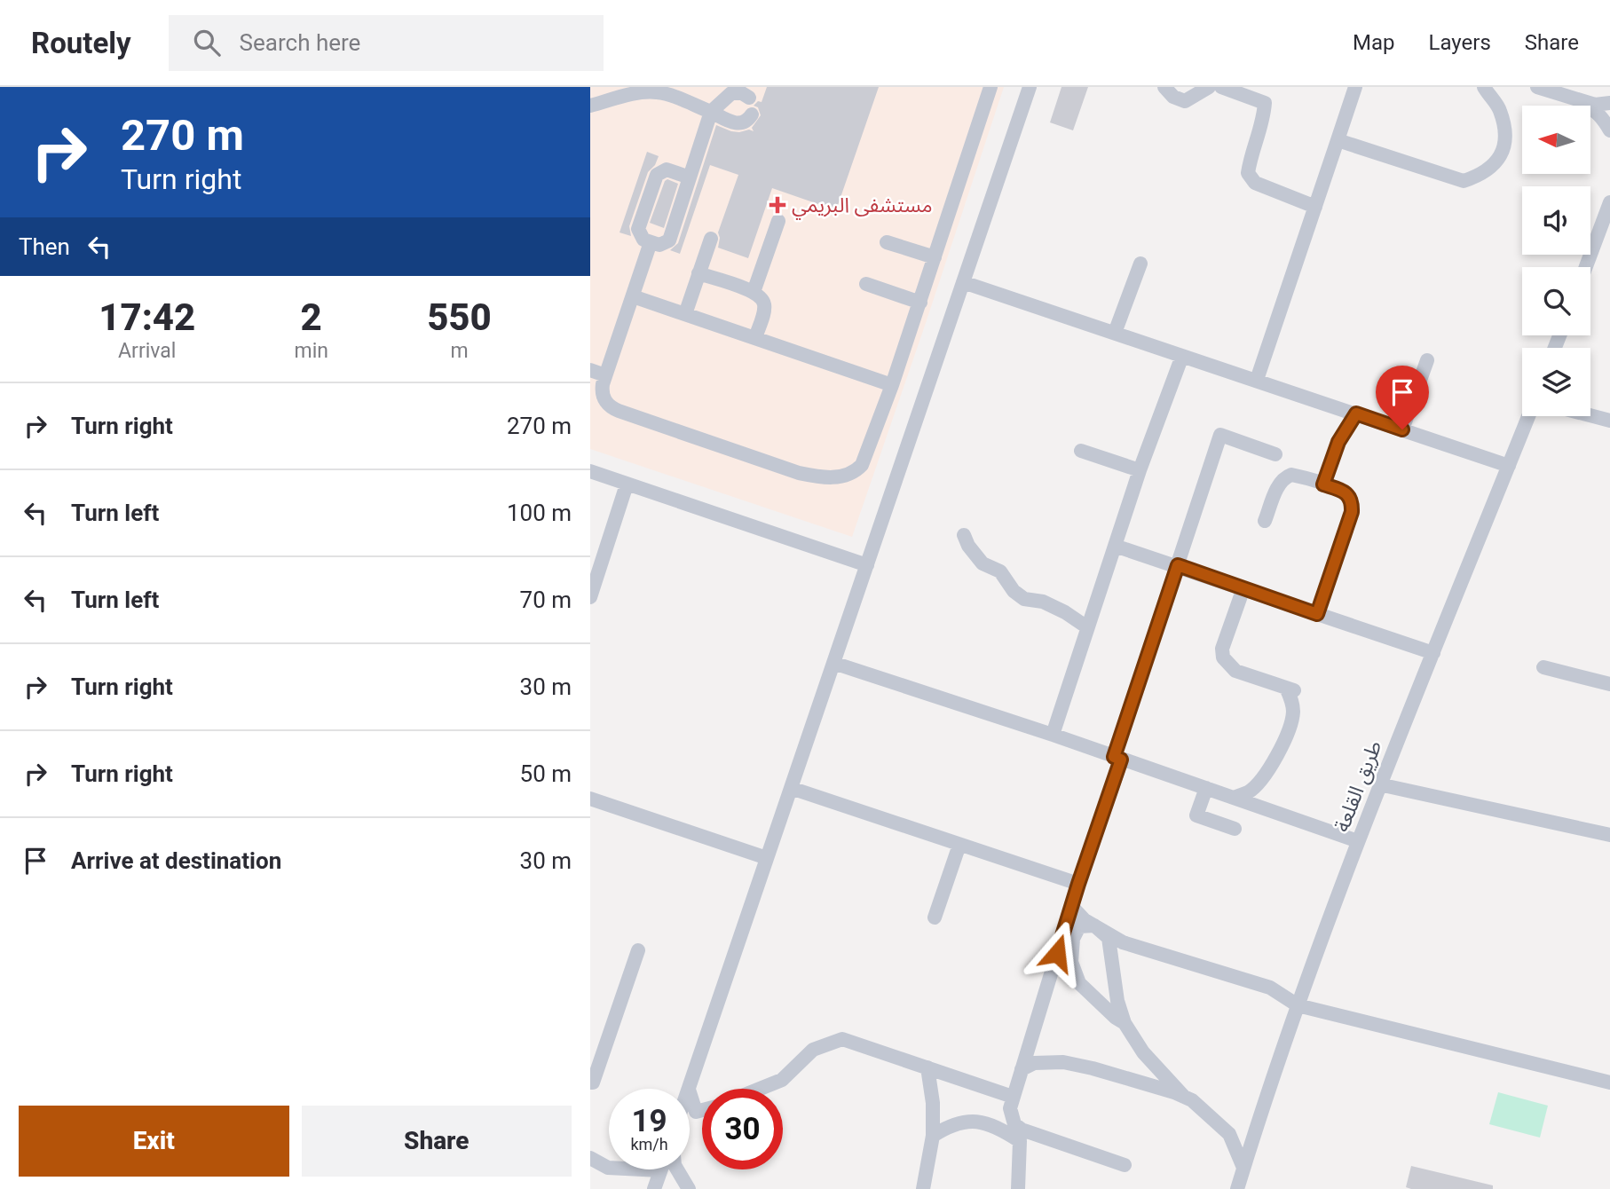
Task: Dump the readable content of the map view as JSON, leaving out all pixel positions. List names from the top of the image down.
{
  "streets": {
    "street": ["طريق القلعة"]
  },
  "places": {
    "health": ["مستشفى البريمي"]
  },
  "north": "left",
  "page": {
    "header": "Routely",
    "search": "Search here",
    "nav": ["Map", "Layers", "Share"],
    "turn": ["270 m", "Turn right"],
    "then": "Then",
    "eta": [
      "17:42",
      "Arrival",
      "2",
      "min",
      "550",
      "m"
    ],
    "list": [
      {
        "name": "Turn right",
        "value": "270 m"
      },
      {
        "name": "Turn left",
        "value": "100 m"
      },
      {
        "name": "Turn left",
        "value": "70 m"
      },
      {
        "name": "Turn right",
        "value": "30 m"
      },
      {
        "name": "Turn right",
        "value": "50 m"
      },
      {
        "name": "Arrive at destination",
        "value": "30 m"
      }
    ],
    "speed": "19 km/h",
    "limit": "30",
    "buttons": ["Exit", "Share"]
  }
}
